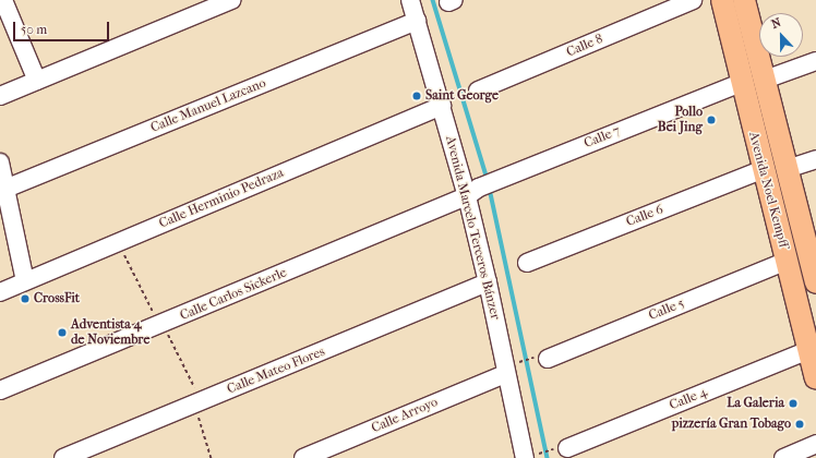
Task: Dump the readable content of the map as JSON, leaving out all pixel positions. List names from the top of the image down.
{
  "streets": {
    "main road": ["Avenida Noel Kempff"],
    "street": [
      "Calle 8",
      "Calle Manuel Lazcano",
      "Calle 7",
      "Calle Herminio Pedraza",
      "Calle 6",
      "Avenida Marcelo Terceros Bánzer",
      "Calle Carlos Sickerle",
      "Calle 5",
      "Calle Mateo Flores",
      "Calle 4",
      "Calle Arroyo"
    ]
  },
  "crossings": [
    ["Calle Manuel Lazcano", "Avenida Marcelo Terceros Bánzer"],
    ["Calle 7", "Avenida Noel Kempff"],
    ["Calle 7", "Avenida Marcelo Terceros Bánzer"],
    ["Calle 7", "Calle Carlos Sickerle"],
    ["Avenida Noel Kempff", "Calle 6"],
    ["Avenida Noel Kempff", "Calle 5"],
    ["Avenida Noel Kempff", "Calle 4"],
    ["Calle Herminio Pedraza", "Avenida Marcelo Terceros Bánzer"],
    ["Avenida Marcelo Terceros Bánzer", "Calle Carlos Sickerle"],
    ["Avenida Marcelo Terceros Bánzer", "Calle Mateo Flores"],
    ["Avenida Marcelo Terceros Bánzer", "Calle Arroyo"]
  ],
  "places": [
    "Saint George",
    "Pollo Bei Jing",
    "CrossFit",
    "Adventista 4 de Noviembre",
    "La Galeria",
    "pizzería Gran Tobago"
  ],
  "scale_bar": "50 m",
  "north": "top"
}
